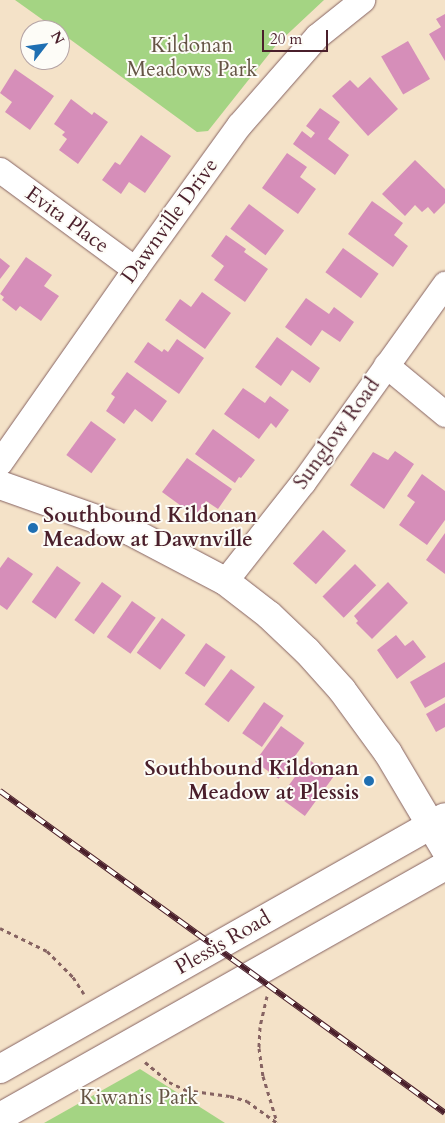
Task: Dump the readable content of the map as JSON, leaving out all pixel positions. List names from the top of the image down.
{
  "streets": {
    "main road": ["Plessis Road"],
    "street": ["Evita Place", "Dawnville Drive", "Sunglow Road"]
  },
  "crossings": [
    ["Evita Place", "Dawnville Drive"]
  ],
  "parks": ["Kildonan Meadows Park", "Kiwanis Park"],
  "places": ["Southbound Kildonan Meadow at Dawnville", "Southbound Kildonan Meadow at Plessis"],
  "scale_bar": "20 m",
  "north": "top right"
}
